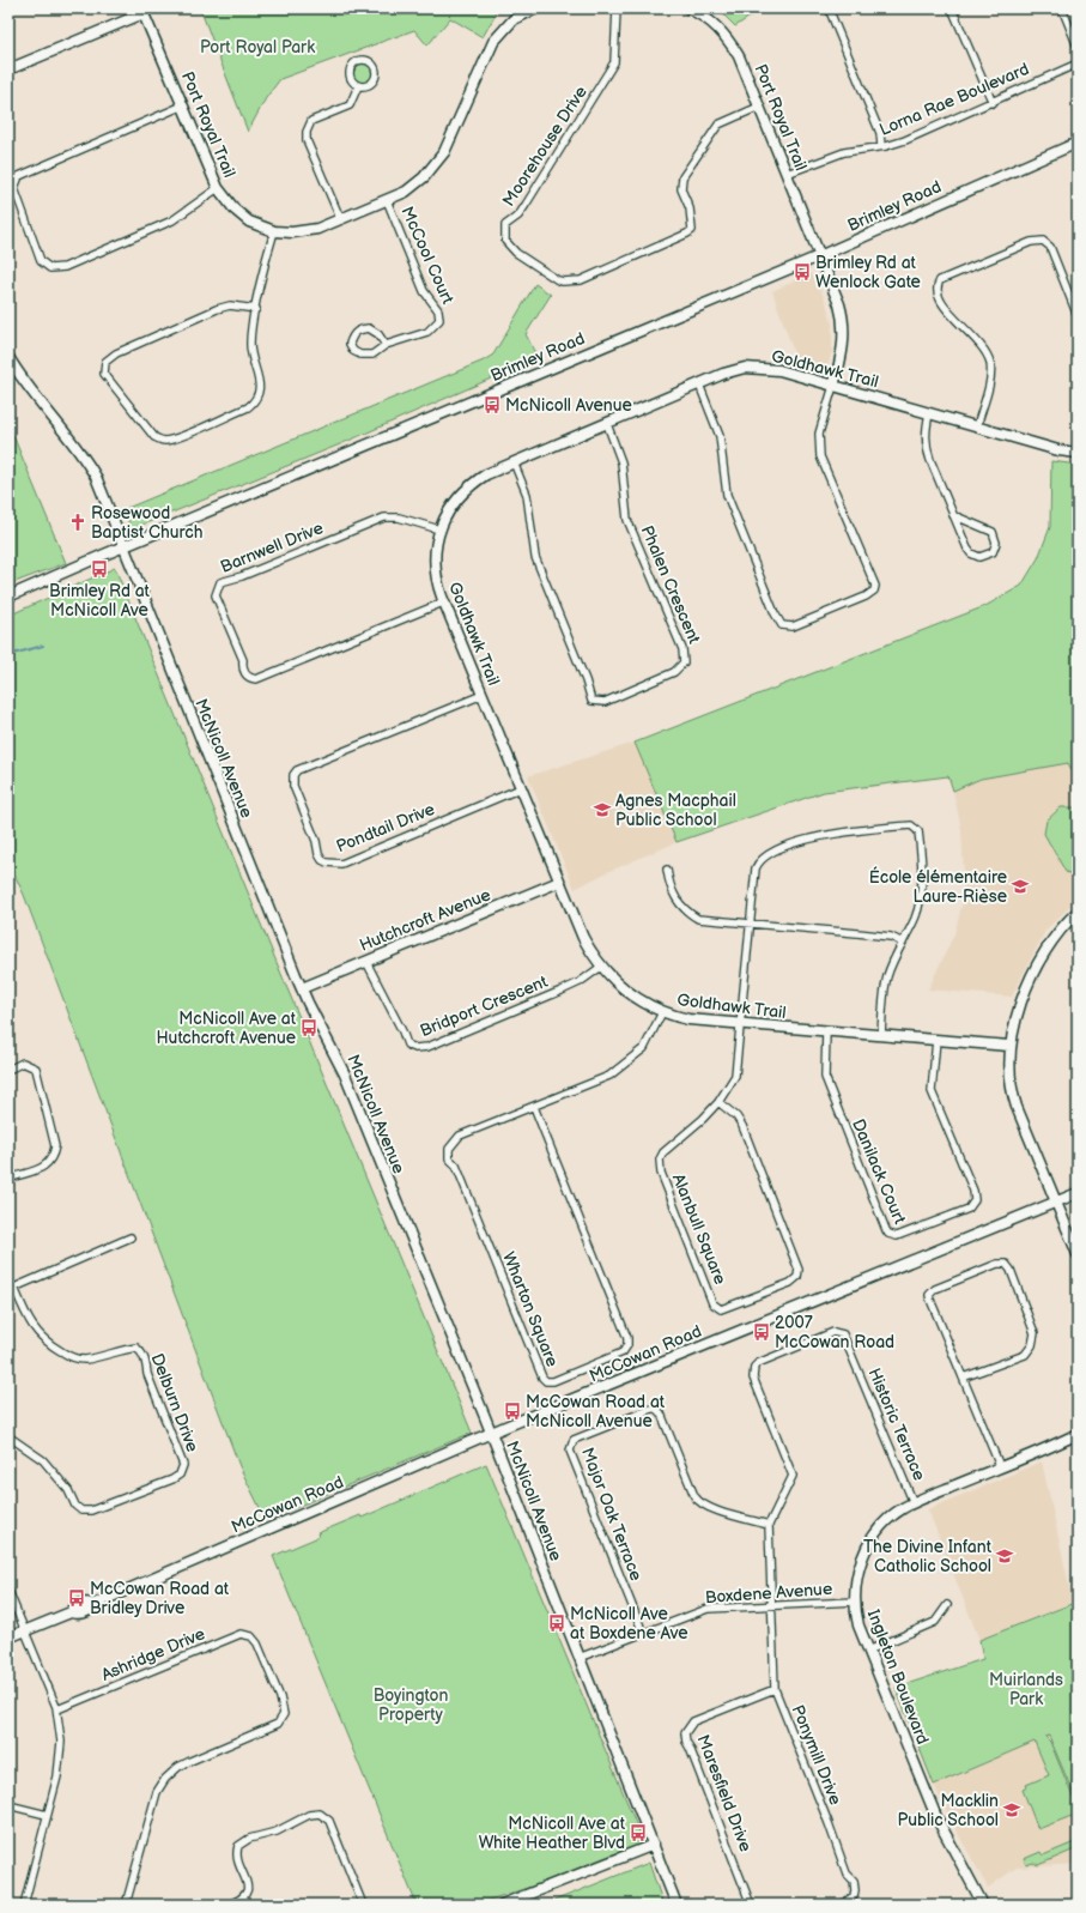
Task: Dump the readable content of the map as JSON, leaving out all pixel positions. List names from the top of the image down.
{
  "streets": {
    "street": [
      "Lorna Rae Boulevard",
      "Port Royal Trail",
      "Moorehouse Drive",
      "Brimley Road",
      "McCool Court",
      "Goldhawk Trail",
      "Barnwell Drive",
      "Phalen Crescent",
      "McNicoll Avenue",
      "Pondtail Drive",
      "Hutchcroft Avenue",
      "Bridport Crescent",
      "Danilack Court",
      "Alanbull Square",
      "Wharton Square",
      "McCowan Road",
      "Delburn Drive",
      "Historic Terrace",
      "Major Oak Terrace",
      "Boxdene Avenue",
      "Ashridge Drive",
      "Ingleton Boulevard",
      "Ponymill Drive",
      "Maresfield Drive"
    ]
  },
  "crossings": [
    ["Lorna Rae Boulevard", "Port Royal Trail"],
    ["Port Royal Trail", "Moorehouse Drive"],
    ["Port Royal Trail", "Brimley Road"],
    ["Port Royal Trail", "McCool Court"],
    ["Port Royal Trail", "Goldhawk Trail"],
    ["Brimley Road", "McNicoll Avenue"],
    ["Goldhawk Trail", "Barnwell Drive"],
    ["Goldhawk Trail", "Phalen Crescent"],
    ["Goldhawk Trail", "Pondtail Drive"],
    ["Goldhawk Trail", "Hutchcroft Avenue"],
    ["Goldhawk Trail", "Bridport Crescent"],
    ["Goldhawk Trail", "Danilack Court"],
    ["Goldhawk Trail", "Alanbull Square"],
    ["Goldhawk Trail", "Wharton Square"],
    ["McNicoll Avenue", "Hutchcroft Avenue"],
    ["McNicoll Avenue", "McCowan Road"],
    ["McNicoll Avenue", "Boxdene Avenue"],
    ["Hutchcroft Avenue", "Bridport Crescent"],
    ["Historic Terrace", "Major Oak Terrace"],
    ["Historic Terrace", "Boxdene Avenue"],
    ["Historic Terrace", "Ingleton Boulevard"],
    ["Historic Terrace", "Ponymill Drive"],
    ["Major Oak Terrace", "Boxdene Avenue"],
    ["Boxdene Avenue", "Ingleton Boulevard"],
    ["Boxdene Avenue", "Ponymill Drive"],
    ["Ponymill Drive", "Maresfield Drive"]
  ],
  "parks": ["Port Royal Park", "Muirlands Park", "Boyington Property"],
  "places": {
    "bus stop": [
      "Brimley Rd at Wenlock Gate",
      "McNicoll Avenue",
      "Brimley Rd at McNicoll Ave",
      "McNicoll Ave at Hutchcroft Avenue",
      "2007 McCowan Road",
      "McCowan Road at McNicoll Avenue",
      "McCowan Road at Bridley Drive",
      "McNicoll Ave at Boxdene Ave",
      "McNicoll Ave at White Heather Blvd"
    ],
    "church": ["Rosewood Baptist Church"],
    "school or university": [
      "Agnes Macphail Public School",
      "École élémentaire Laure-Rièse",
      "The Divine Infant Catholic School",
      "Macklin Public School"
    ]
  }
}
